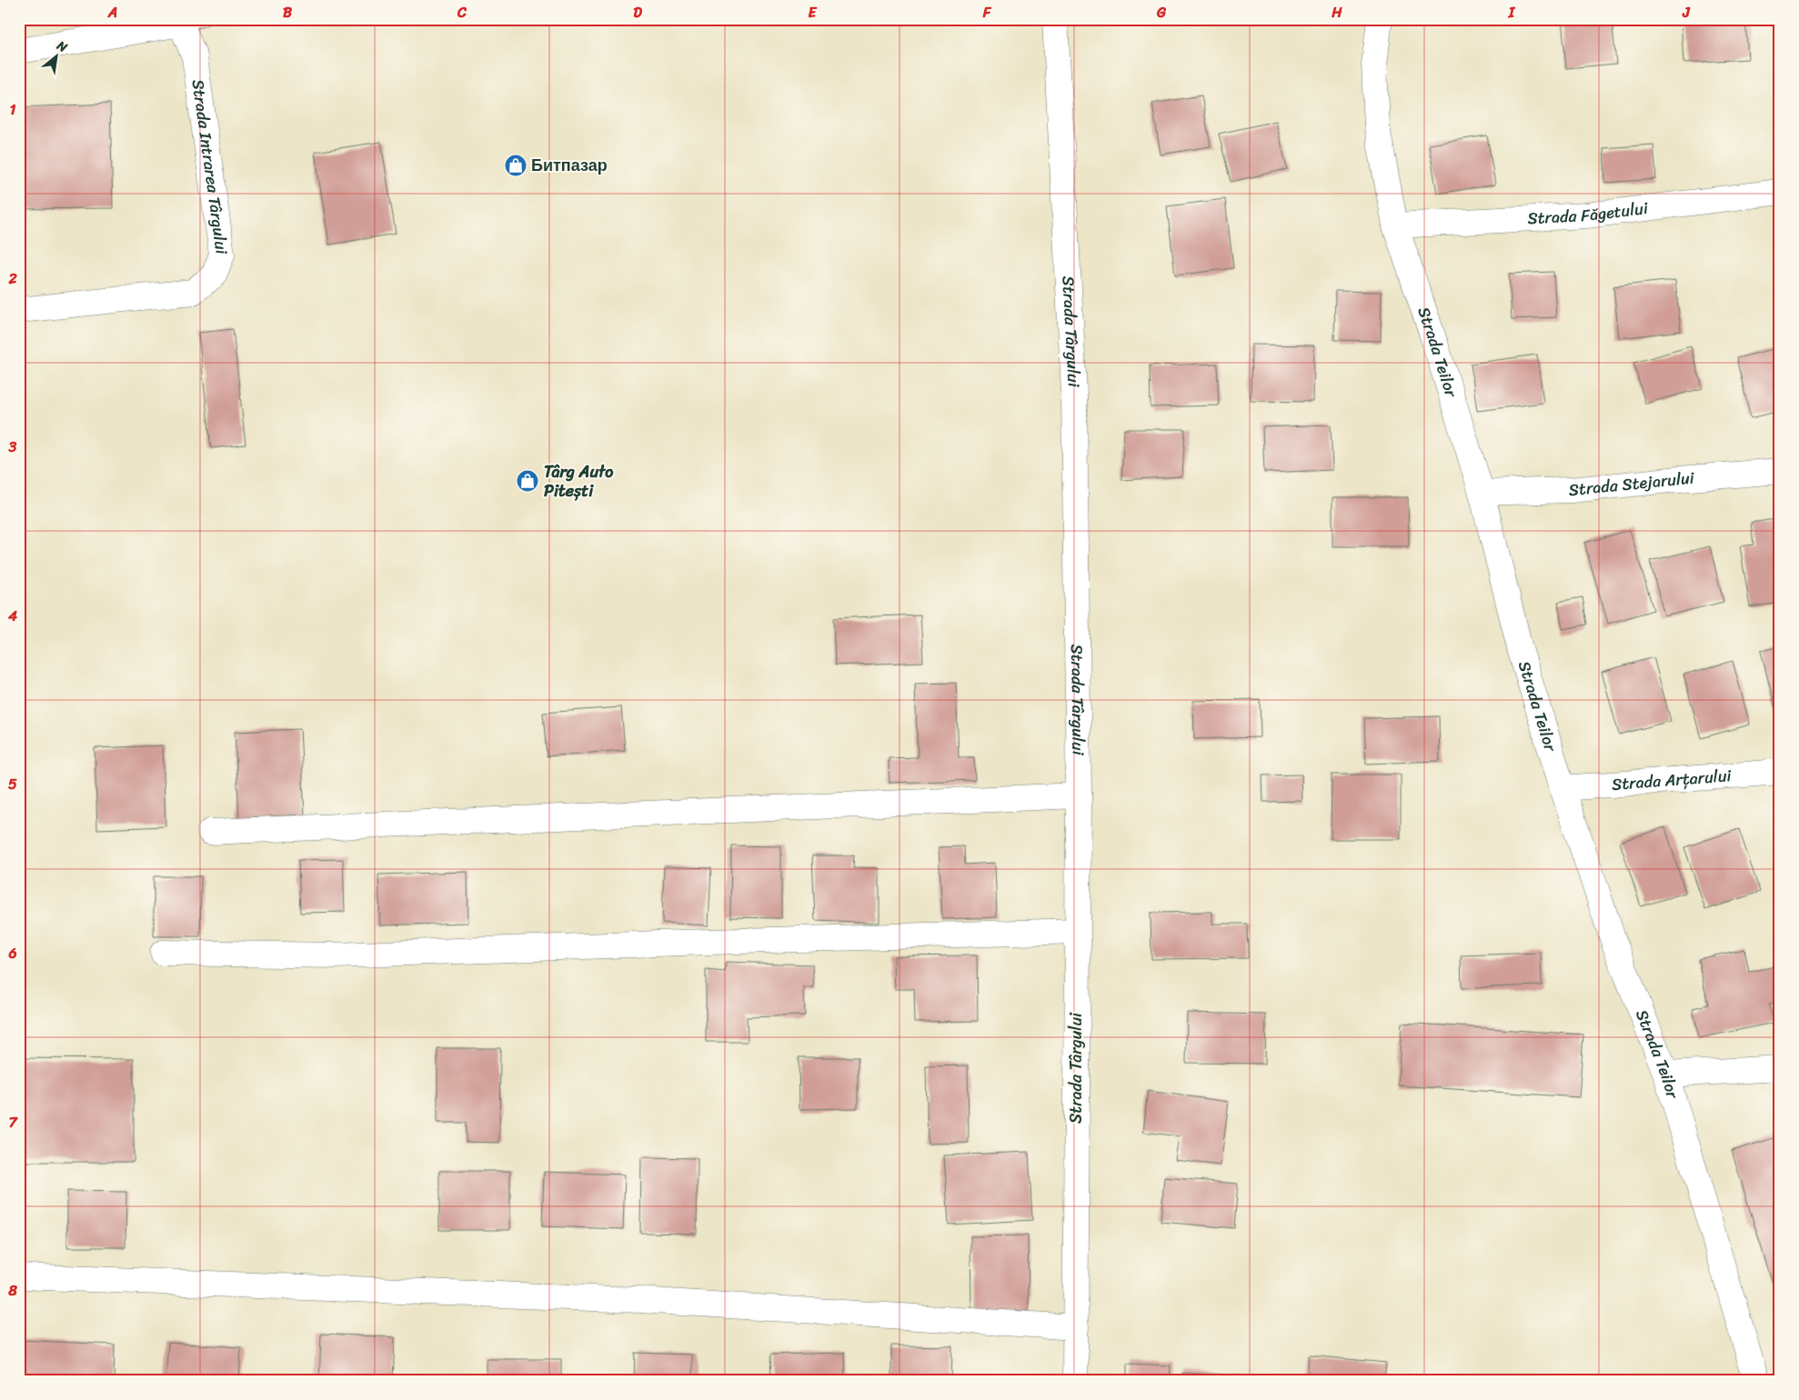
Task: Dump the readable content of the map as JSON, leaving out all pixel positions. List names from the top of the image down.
{
  "streets": {
    "street": [
      "Strada Intrarea Târgului",
      "Strada Făgetului",
      "Strada Târgului",
      "Strada Teilor",
      "Strada Stejarului",
      "Strada Arțarului"
    ]
  },
  "crossings": [
    ["Strada Făgetului", "Strada Teilor"],
    ["Strada Teilor", "Strada Stejarului"],
    ["Strada Teilor", "Strada Arțarului"]
  ],
  "places": {
    "shop": ["Битпазар", "Târg Auto Pitești"]
  },
  "north": "top right",
  "grid": {
    "columns": [
      "A",
      "B",
      "C",
      "D",
      "E",
      "F",
      "G",
      "H",
      "I",
      "J"
    ],
    "rows": [
      "1",
      "2",
      "3",
      "4",
      "5",
      "6",
      "7",
      "8"
    ]
  }
}
